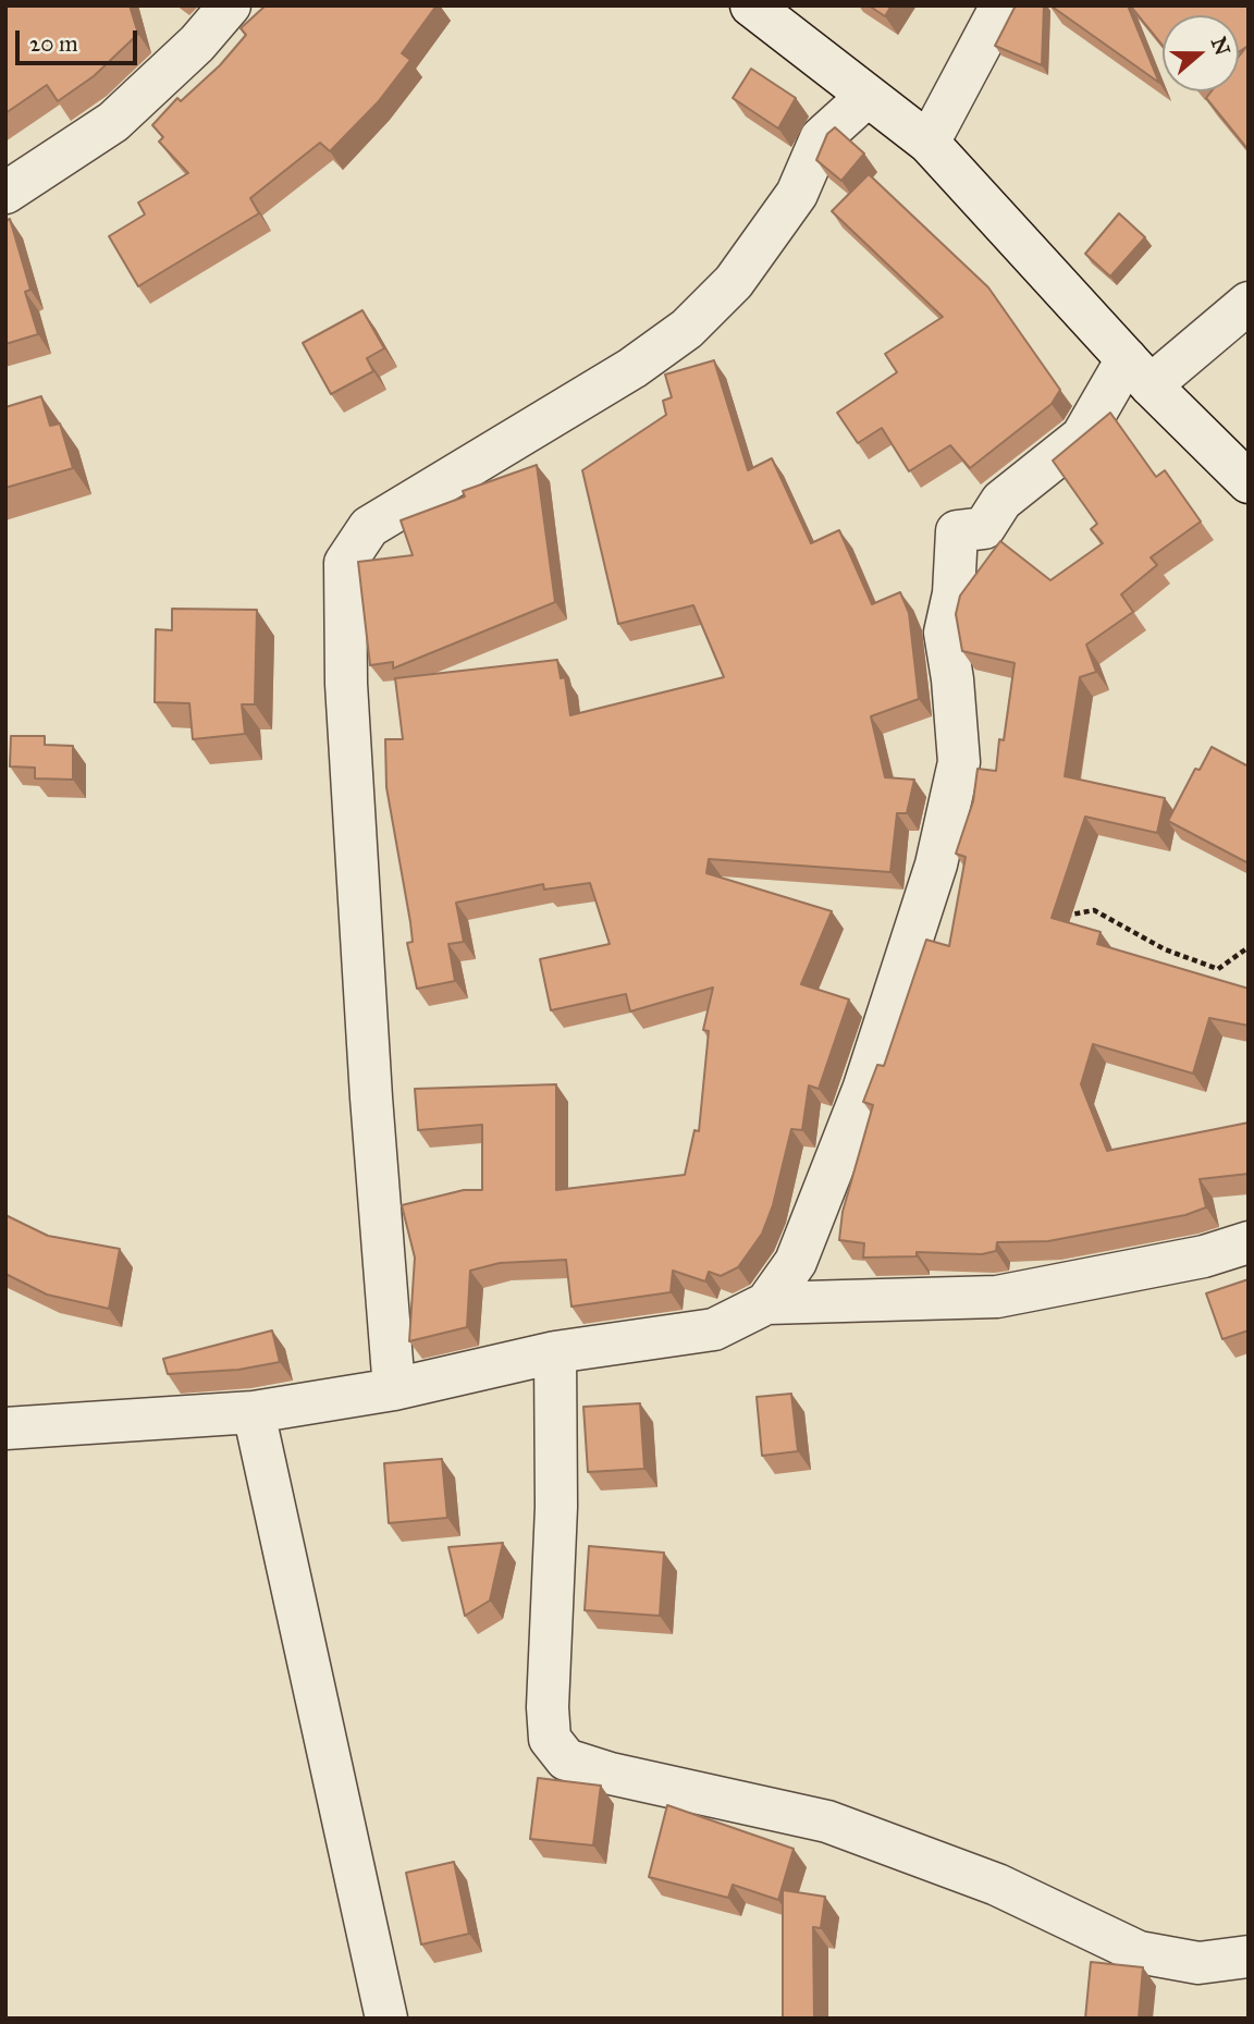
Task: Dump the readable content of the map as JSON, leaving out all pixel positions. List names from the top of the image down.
{
  "scale_bar": "20 m",
  "north": "right"
}
